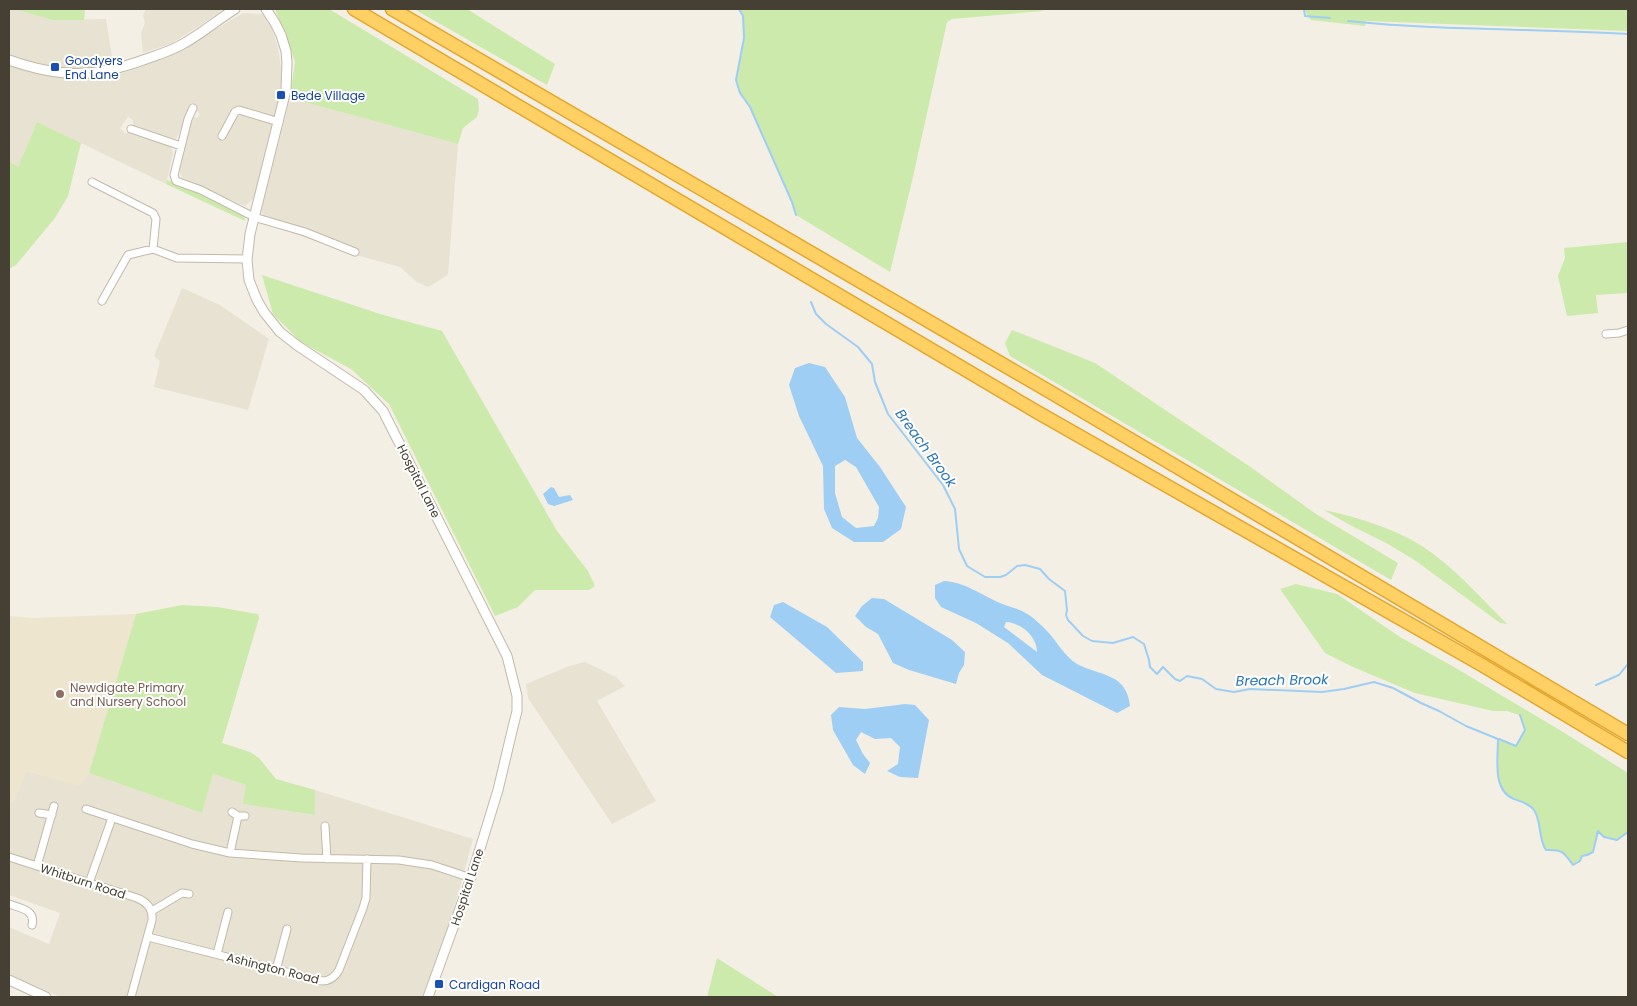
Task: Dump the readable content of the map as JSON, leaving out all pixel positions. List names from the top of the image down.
{
  "streets": {
    "street": ["Hospital Lane", "Whitburn Road", "Ashington Road"]
  },
  "water": ["Breach Brook"],
  "places": {
    "transit": ["Goodyers End Lane", "Bede Village", "Cardigan Road"],
    "other": ["Newdigate Primary and Nursery School"]
  }
}
